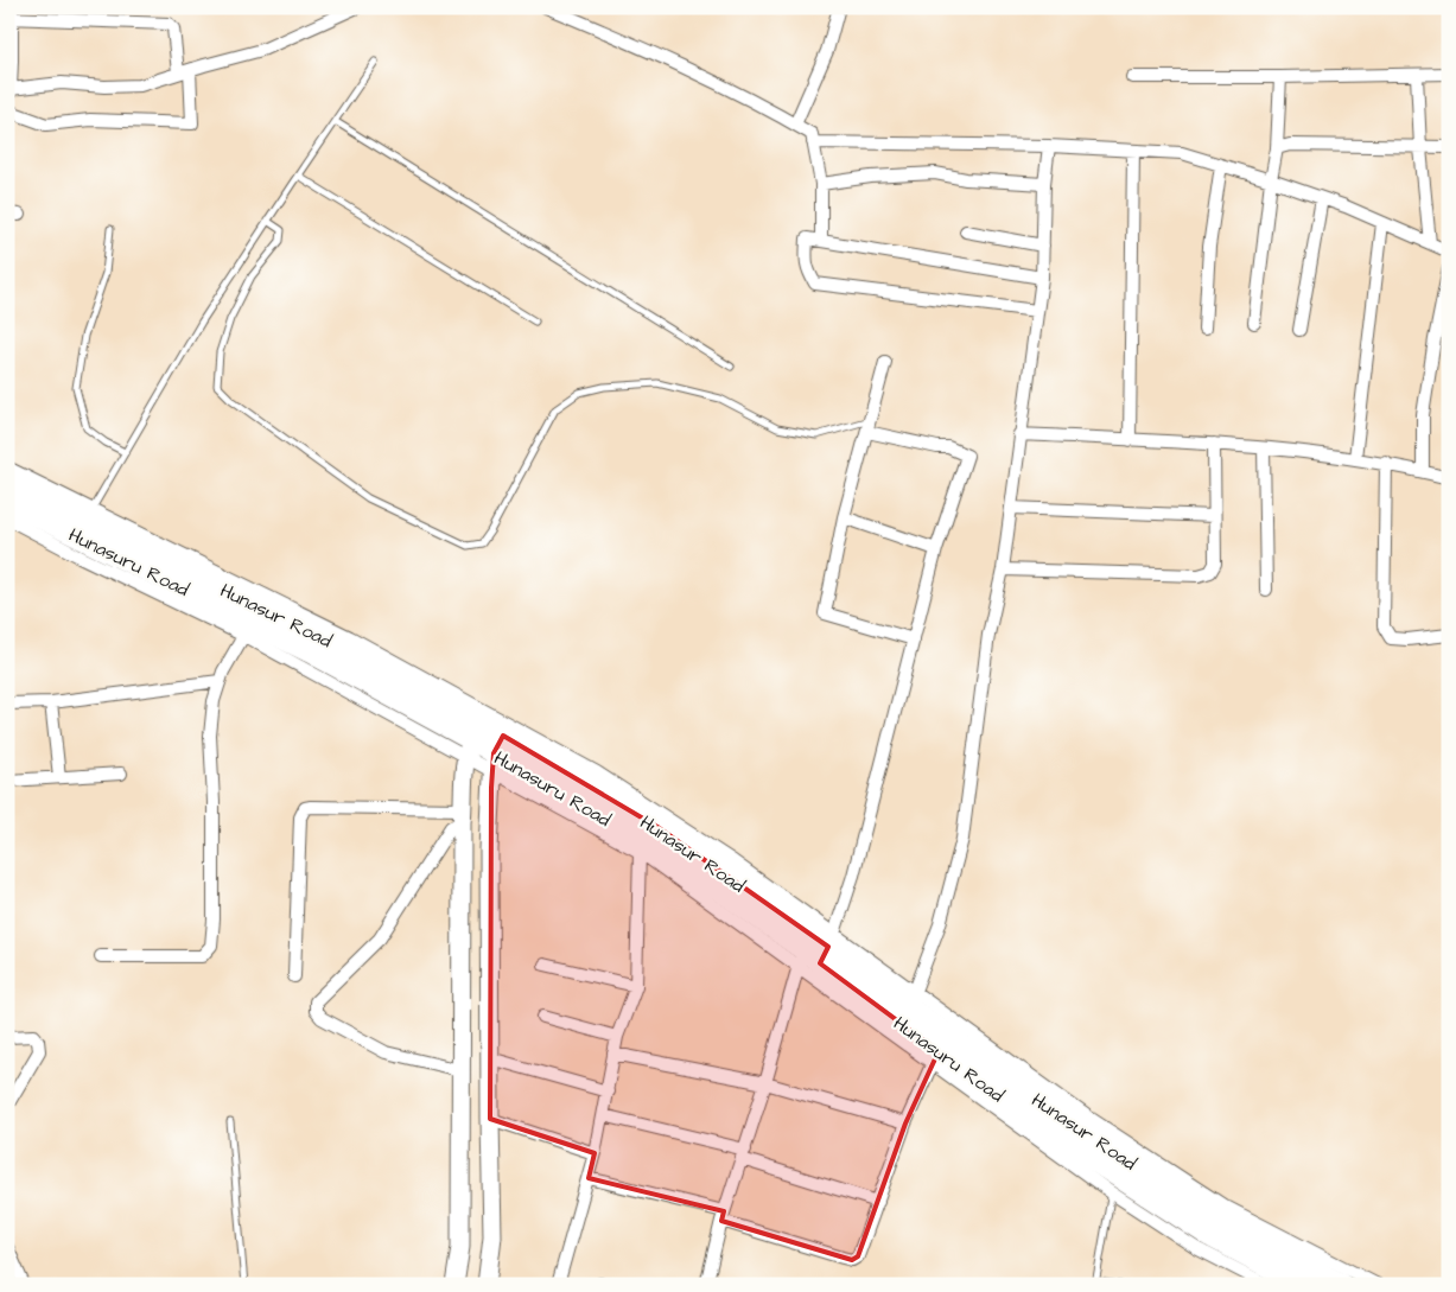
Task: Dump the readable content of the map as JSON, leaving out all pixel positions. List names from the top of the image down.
{
  "streets": {
    "highway": ["Hunasuru Road", "Hunasur Road"]
  },
  "crossings": [
    ["Hunasuru Road", "Hunasur Road"]
  ]
}
